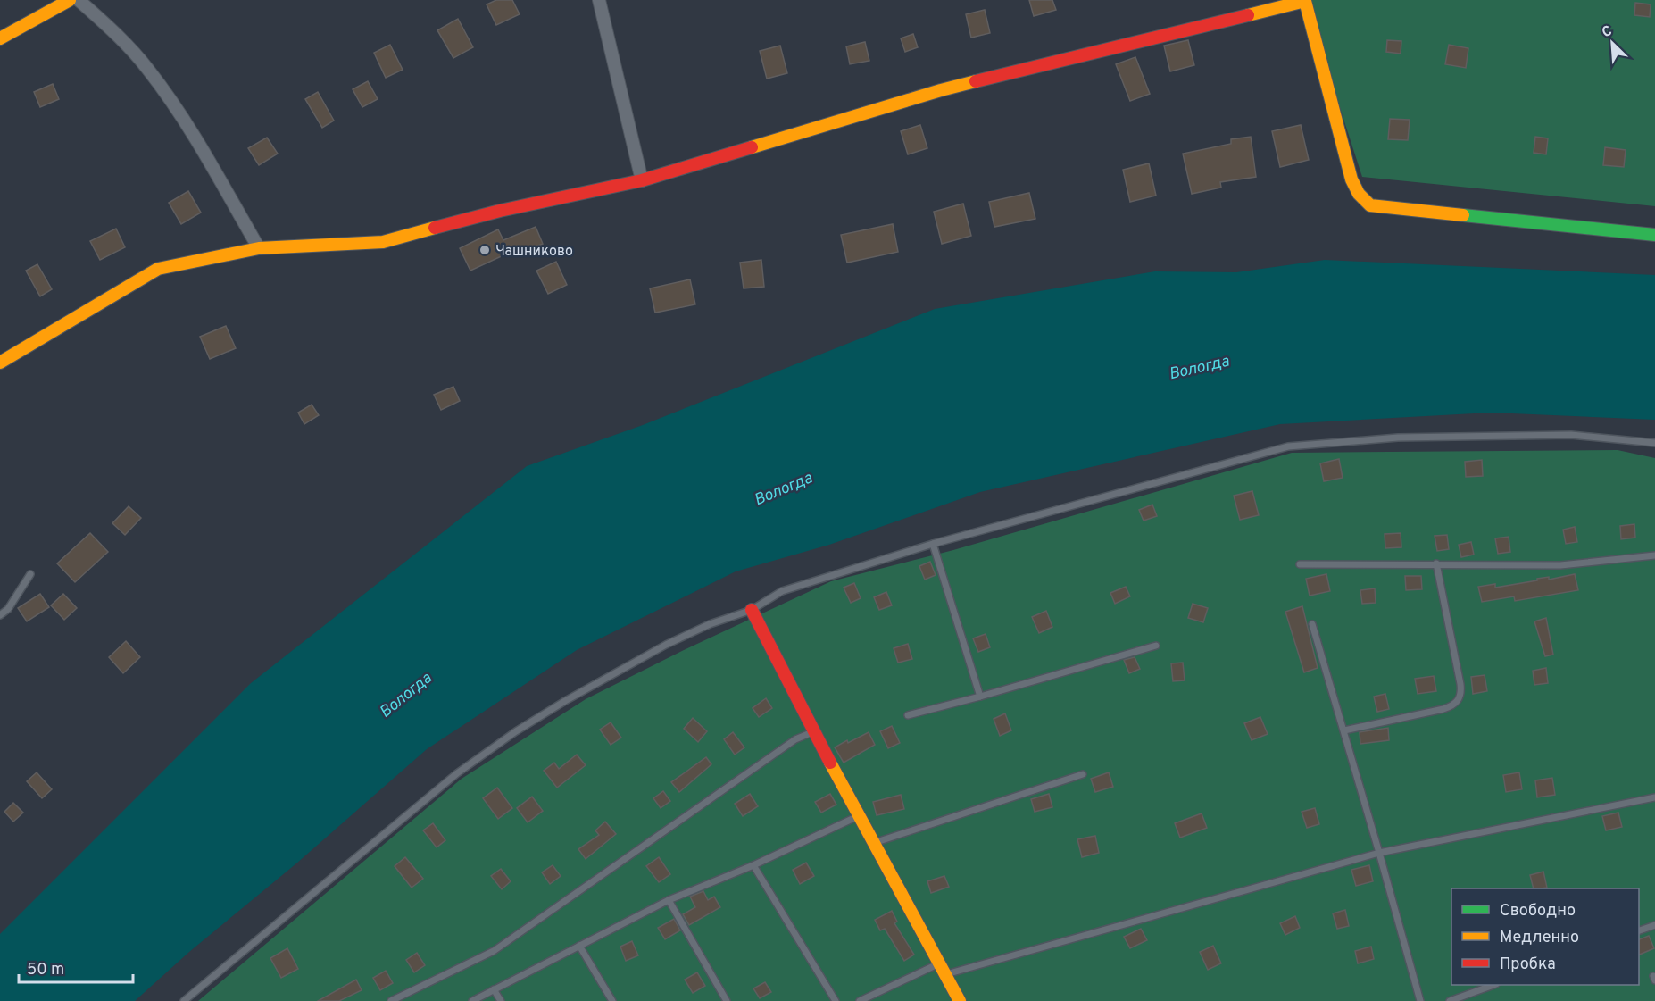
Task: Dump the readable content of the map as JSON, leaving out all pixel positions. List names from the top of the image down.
{
  "water": ["Вологда"],
  "places": ["Чашниково"],
  "legend": ["Свободно", "Медленно", "Пробка"],
  "scale_bar": "50 m",
  "north": "top left"
}
